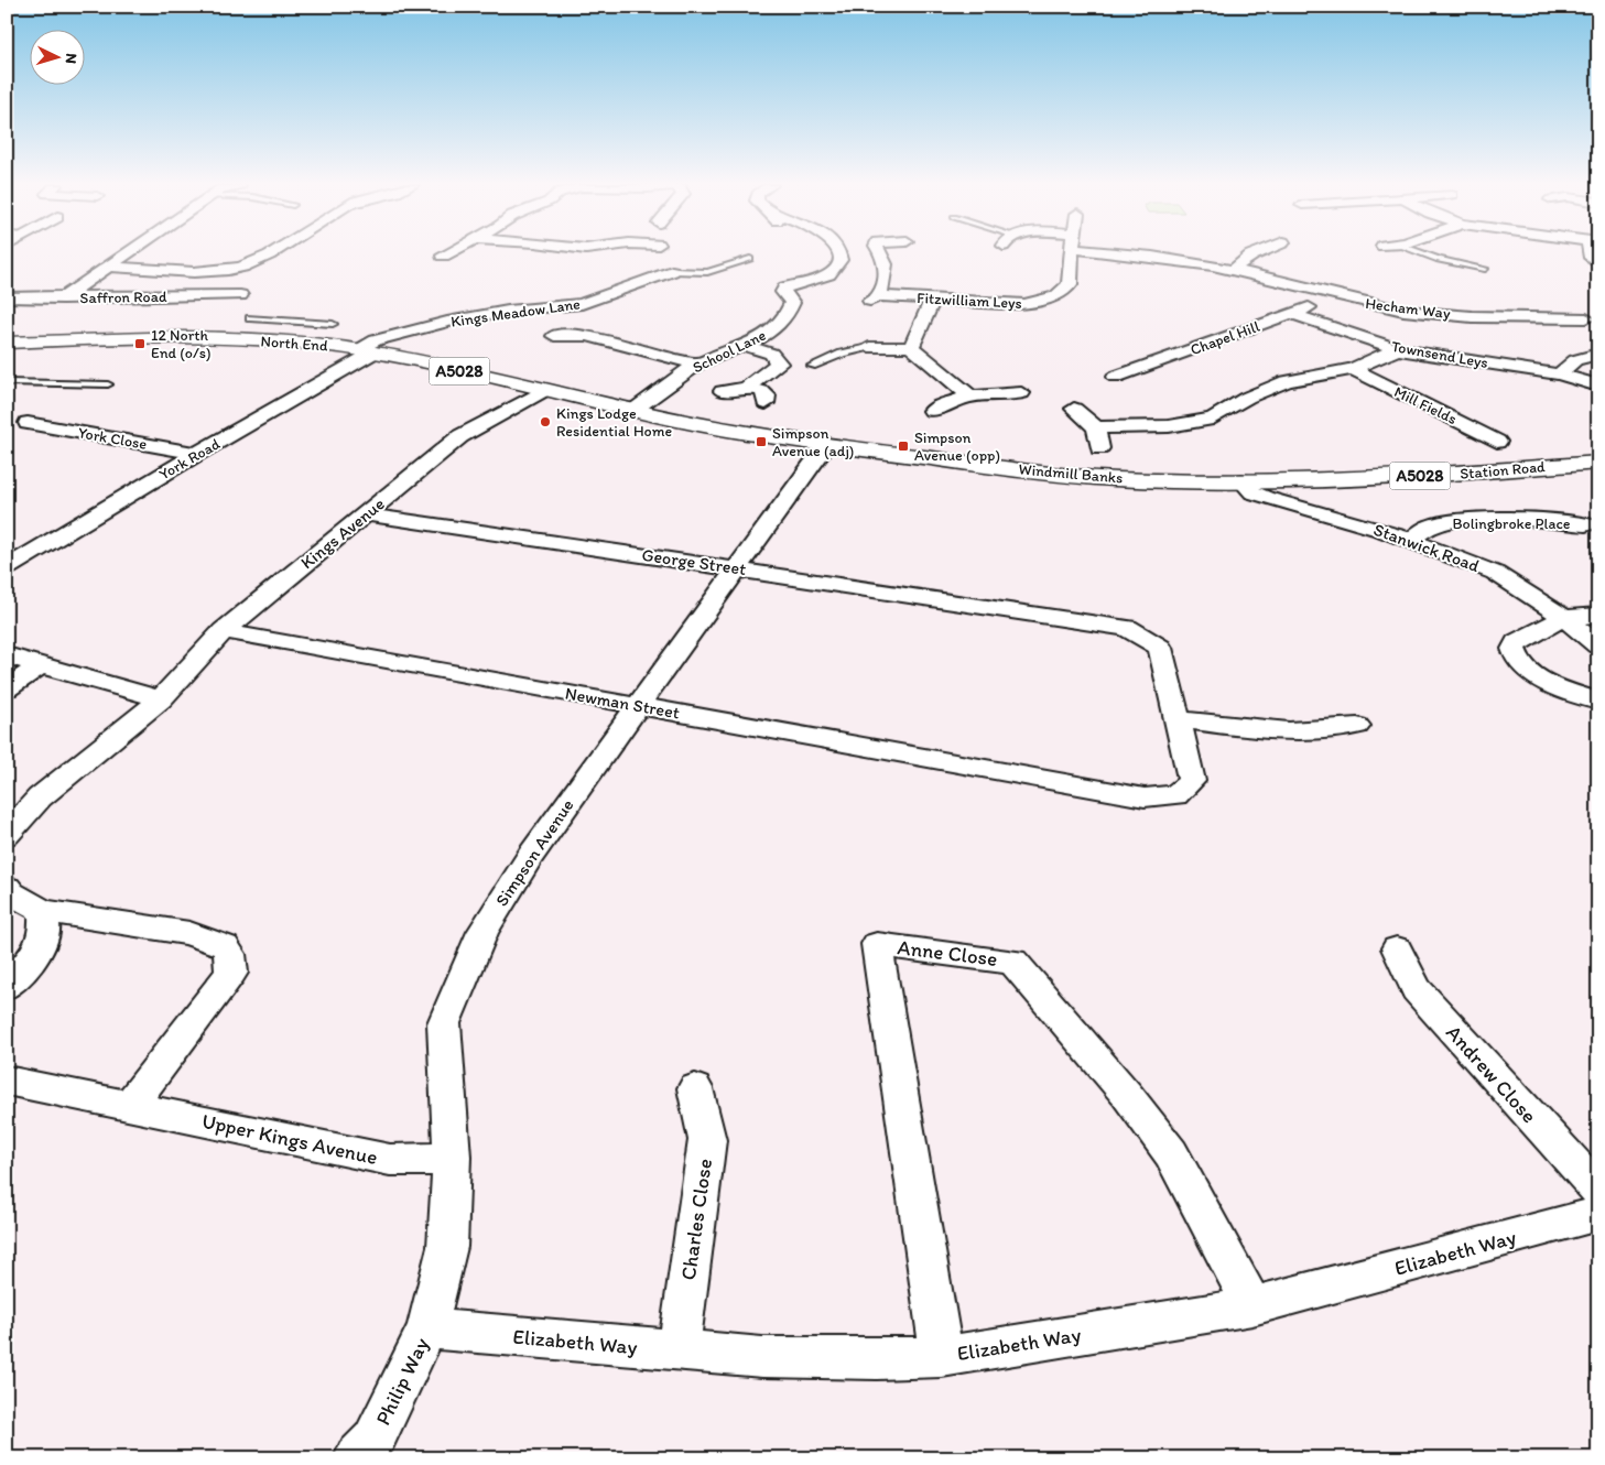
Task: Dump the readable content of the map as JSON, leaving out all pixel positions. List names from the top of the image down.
{
  "streets": {
    "main road": [
      "North End",
      "A5028",
      "Station Road",
      "Windmill Banks"
    ],
    "street": [
      "Saffron Road",
      "Fitzwilliam Leys",
      "Hecham Way",
      "Kings Meadow Lane",
      "Chapel Hill",
      "School Lane",
      "Townsend Leys",
      "Mill Fields",
      "York Close",
      "York Road",
      "Bolingbroke Place",
      "Kings Avenue",
      "Stanwick Road",
      "George Street",
      "Newman Street",
      "Simpson Avenue",
      "Anne Close",
      "Andrew Close",
      "Upper Kings Avenue",
      "Charles Close",
      "Elizabeth Way",
      "Philip Way"
    ]
  },
  "crossings": [
    ["Hecham Way", "Chapel Hill"],
    ["Kings Meadow Lane", "North End"],
    ["Kings Meadow Lane", "York Road"],
    ["Chapel Hill", "Townsend Leys"],
    ["North End", "York Road"],
    ["North End", "Windmill Banks"],
    ["North End", "Kings Avenue"],
    ["School Lane", "Windmill Banks"],
    ["York Close", "York Road"],
    ["Station Road", "Windmill Banks"],
    ["Station Road", "Stanwick Road"],
    ["Windmill Banks", "Kings Avenue"],
    ["Windmill Banks", "Stanwick Road"],
    ["Windmill Banks", "Simpson Avenue"],
    ["Bolingbroke Place", "Stanwick Road"],
    ["Kings Avenue", "George Street"],
    ["Kings Avenue", "Newman Street"],
    ["George Street", "Newman Street"],
    ["George Street", "Simpson Avenue"],
    ["Newman Street", "Simpson Avenue"],
    ["Simpson Avenue", "Upper Kings Avenue"],
    ["Simpson Avenue", "Elizabeth Way"],
    ["Simpson Avenue", "Philip Way"],
    ["Anne Close", "Elizabeth Way"],
    ["Charles Close", "Elizabeth Way"],
    ["Elizabeth Way", "Philip Way"]
  ],
  "places": {
    "transit": ["12 North End (o/s)", "Simpson Avenue (adj)", "Simpson Avenue (opp)"],
    "other": ["Kings Lodge Residential Home"]
  },
  "north": "right"
}
